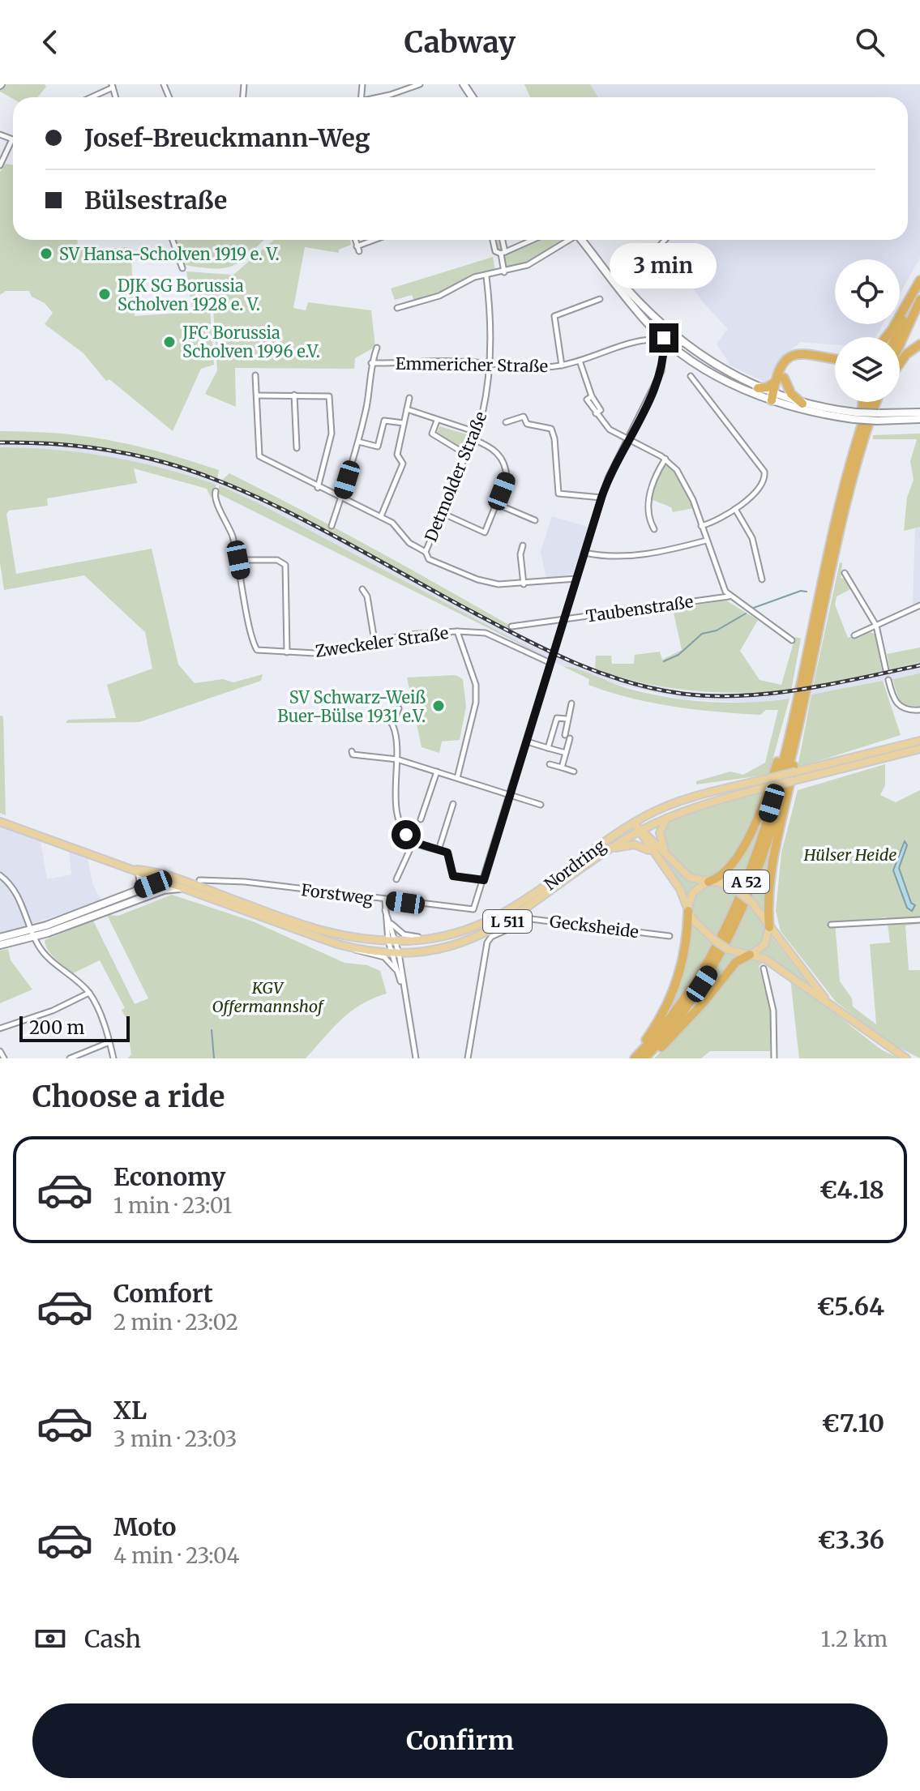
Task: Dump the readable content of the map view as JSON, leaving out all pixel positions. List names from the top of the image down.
{
  "streets": {
    "highway": ["A 52"],
    "main road": ["Nordring", "L 511"],
    "street": [
      "Emmericher Straße",
      "Detmolder Straße",
      "Taubenstraße",
      "Zweckeler Straße",
      "Forstweg",
      "Gecksheide"
    ]
  },
  "crossings": [
    ["Emmericher Straße", "Detmolder Straße"],
    ["Nordring", "Forstweg"],
    ["Nordring", "L 511"],
    ["Forstweg", "L 511"]
  ],
  "parks": ["Hülser Heide", "KGV Offermannshof"],
  "places": [
    "SV Hansa-Scholven 1919 e. V.",
    "DJK SG Borussia Scholven 1928 e. V.",
    "JFC Borussia Scholven 1996 e.V.",
    "SV Schwarz-Weiß Buer-Bülse 1931 e.V."
  ],
  "scale_bar": "200 m",
  "page": {
    "header": "Cabway",
    "banner": ["Josef-Breuckmann-Weg", "Bülsestraße"],
    "bubble": "3 min",
    "scale": "200 m",
    "heading": "Choose a ride",
    "list": [
      {
        "name": "Economy",
        "note": "1 min · 23:01",
        "value": "€4.18"
      },
      {
        "name": "Comfort",
        "note": "2 min · 23:02",
        "value": "€5.64"
      },
      {
        "name": "XL",
        "note": "3 min · 23:03",
        "value": "€7.10"
      },
      {
        "name": "Moto",
        "note": "4 min · 23:04",
        "value": "€3.36"
      }
    ],
    "pay": ["Cash", "1.2 km"],
    "buttons": "Confirm"
  }
}
